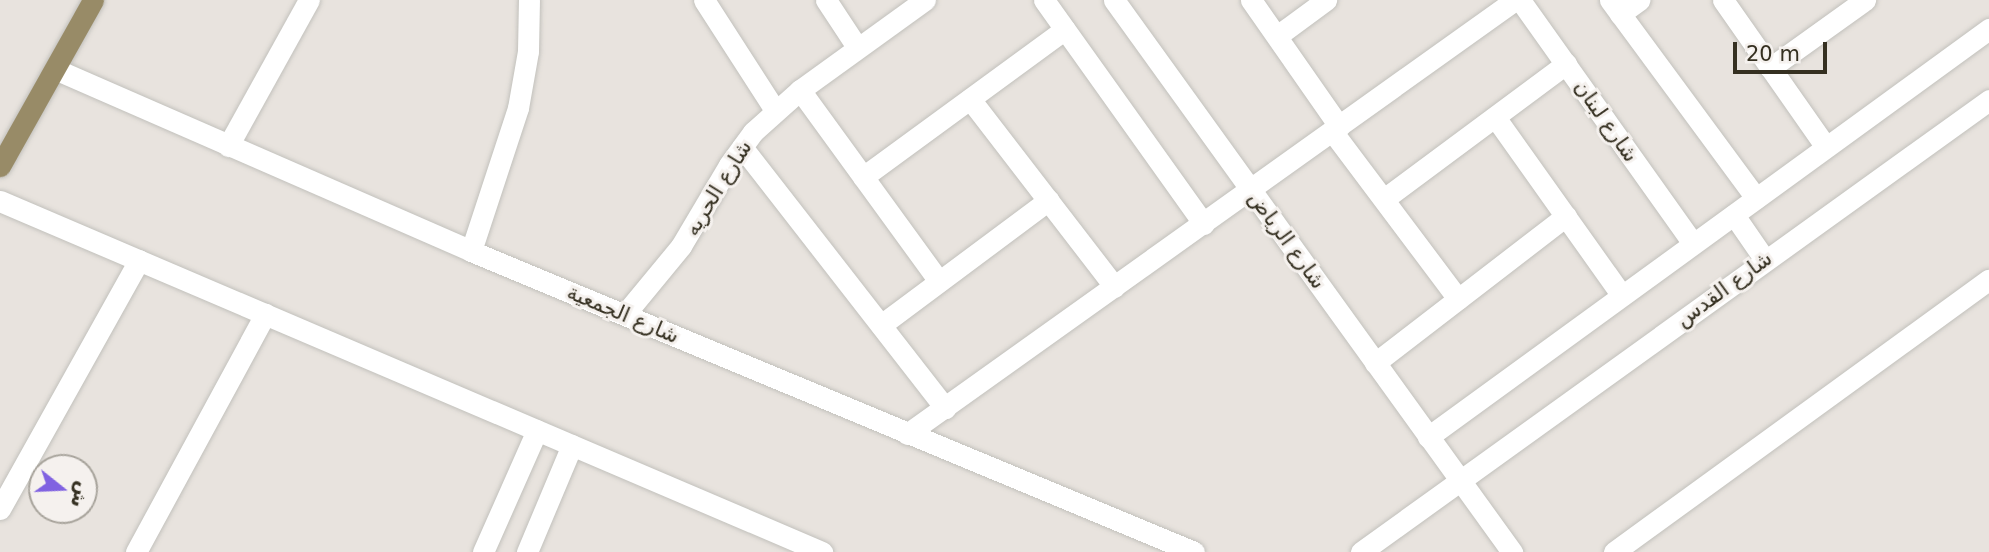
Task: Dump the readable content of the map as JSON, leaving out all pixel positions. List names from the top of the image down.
{
  "streets": {
    "street": [
      "شارع لبنان",
      "شارع الحريه",
      "شارع الرياض",
      "شارع القدس",
      "شارع الجمعية"
    ]
  },
  "crossings": [
    ["شارع الحريه", "شارع الجمعية"],
    ["شارع الرياض", "شارع القدس"]
  ],
  "scale_bar": "20 m",
  "north": "right"
}
